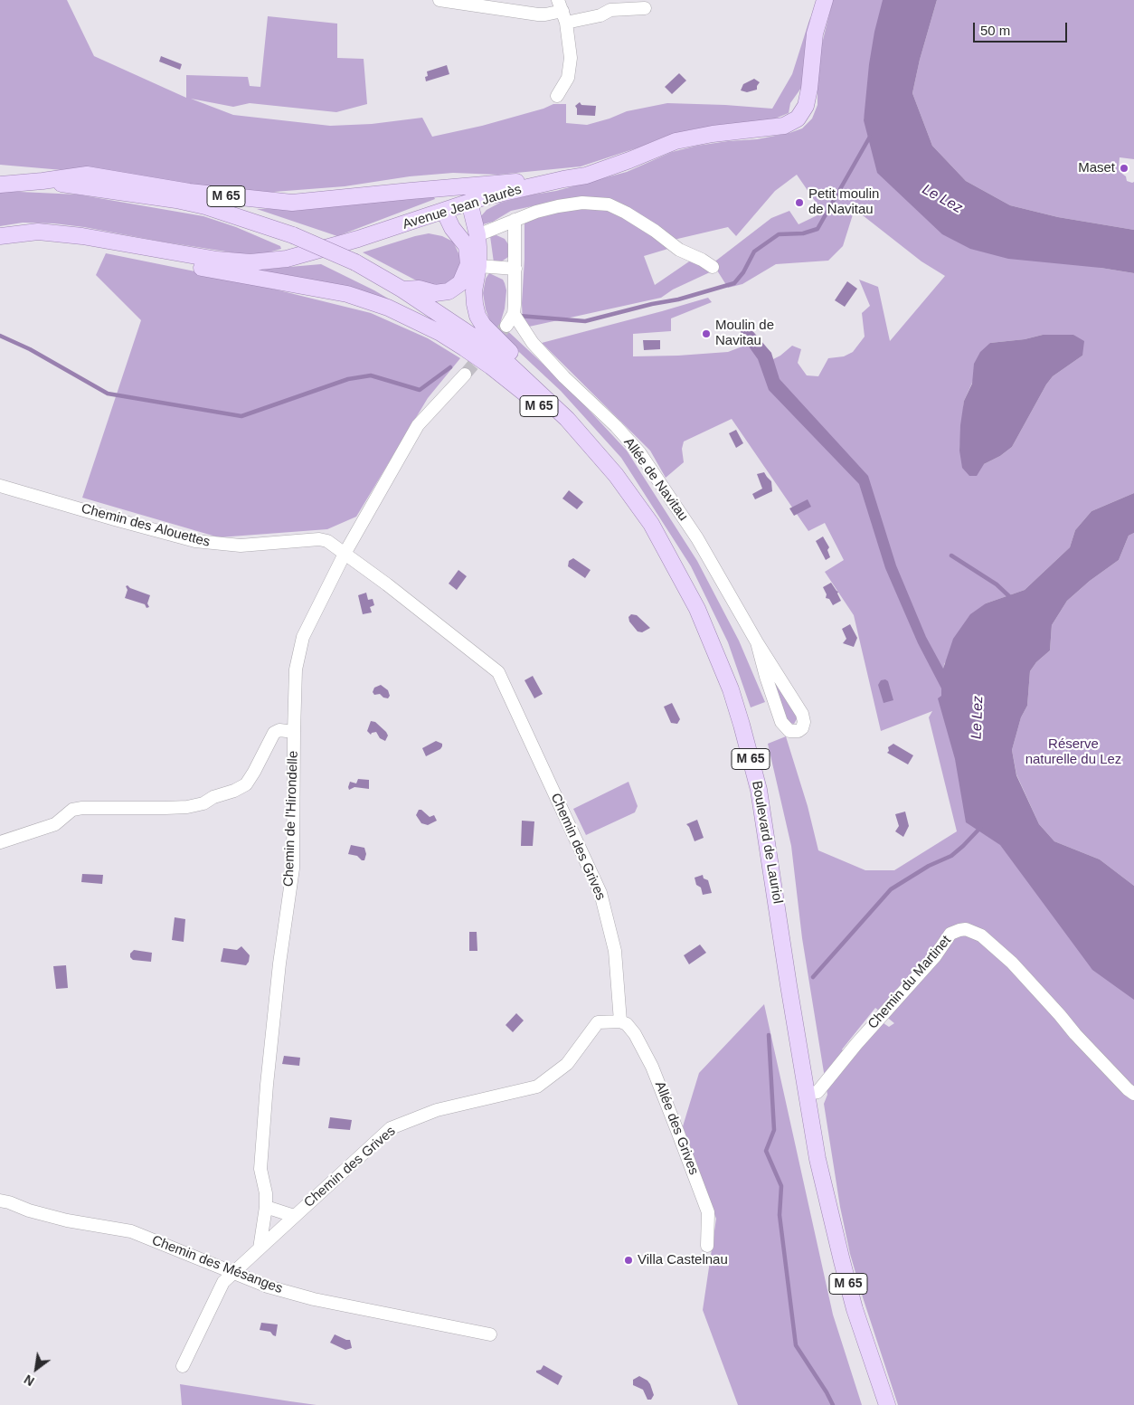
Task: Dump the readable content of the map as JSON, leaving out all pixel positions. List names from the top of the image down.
{
  "streets": {
    "main road": ["M 65", "Avenue Jean Jaurès", "Boulevard de Lauriol"],
    "street": [
      "Allée de Navitau",
      "Chemin des Alouettes",
      "Chemin de l'Hirondelle",
      "Chemin des Grives",
      "Chemin du Martinet",
      "Allée des Grives",
      "Chemin des Mésanges"
    ]
  },
  "crossings": [
    ["M 65", "Avenue Jean Jaurès"],
    ["M 65", "Boulevard de Lauriol"],
    ["Chemin des Alouettes", "Chemin de l'Hirondelle"],
    ["Chemin des Alouettes", "Chemin des Grives"],
    ["Chemin de l'Hirondelle", "Chemin des Grives"],
    ["Boulevard de Lauriol", "Chemin du Martinet"],
    ["Chemin des Grives", "Allée des Grives"]
  ],
  "water": ["Le Lez"],
  "parks": ["Réserve naturelle du Lez"],
  "places": [
    "Maset",
    "Petit moulin de Navitau",
    "Moulin de Navitau",
    "Villa Castelnau"
  ],
  "scale_bar": "50 m",
  "north": "bottom left"
}
